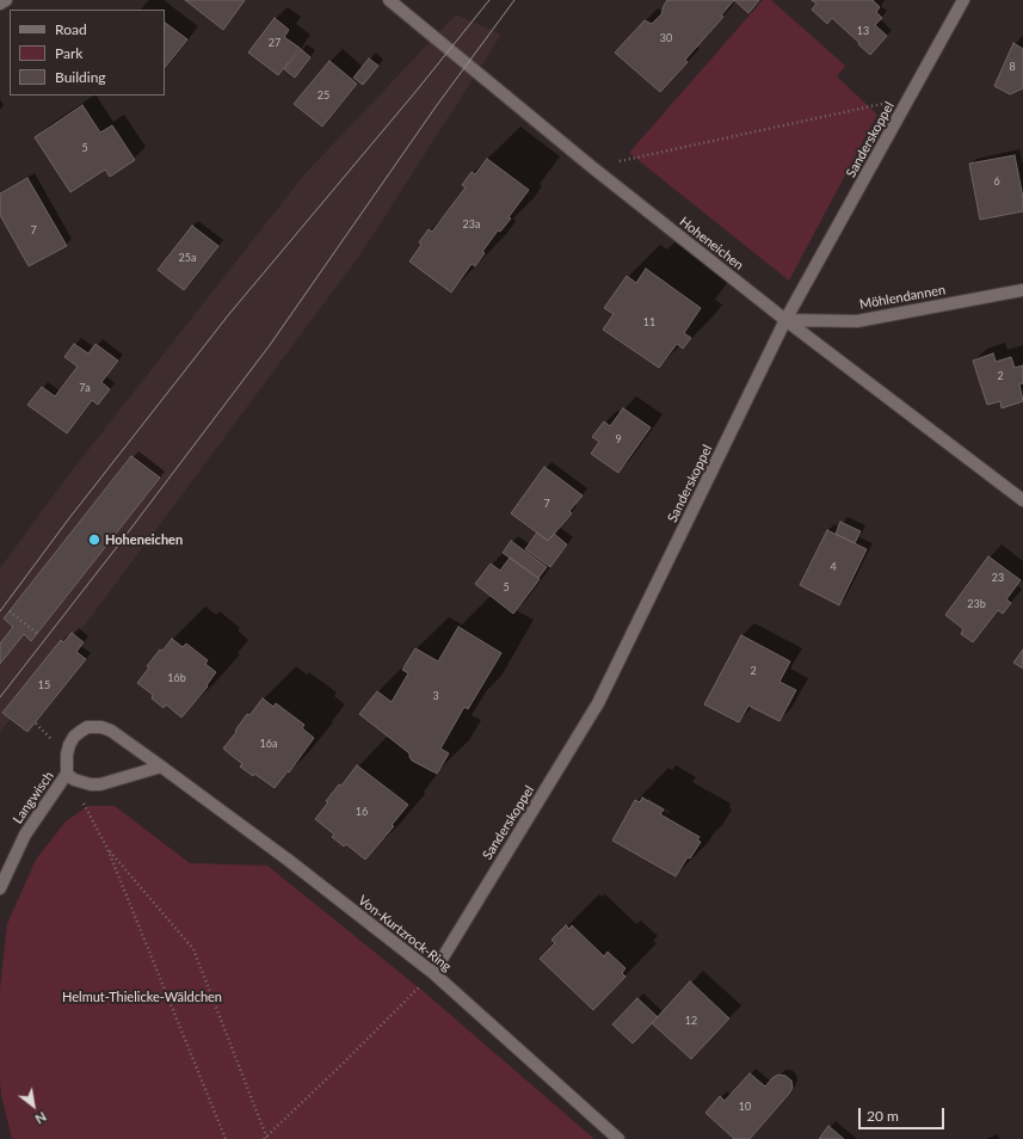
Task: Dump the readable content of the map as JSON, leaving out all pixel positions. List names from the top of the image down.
{
  "streets": {
    "street": [
      "Sanderskoppel",
      "Hoheneichen",
      "Möhlendannen",
      "Langwisch",
      "Von-Kurtzrock-Ring"
    ]
  },
  "crossings": [
    ["Sanderskoppel", "Hoheneichen"],
    ["Sanderskoppel", "Möhlendannen"],
    ["Sanderskoppel", "Von-Kurtzrock-Ring"],
    ["Hoheneichen", "Möhlendannen"],
    ["Langwisch", "Von-Kurtzrock-Ring"]
  ],
  "parks": ["Helmut-Thielicke-Wäldchen"],
  "places": ["Hoheneichen"],
  "house_numbers": [
    "13",
    "30",
    "27",
    "8",
    "25",
    "5",
    "6",
    "23a",
    "7",
    "25a",
    "11",
    "2",
    "7a",
    "9",
    "7",
    "4",
    "23",
    "5",
    "23b",
    "2",
    "16b",
    "15",
    "3",
    "16a",
    "16",
    "12",
    "10"
  ],
  "legend": ["Road", "Park", "Building"],
  "scale_bar": "20 m",
  "north": "bottom right"
}
